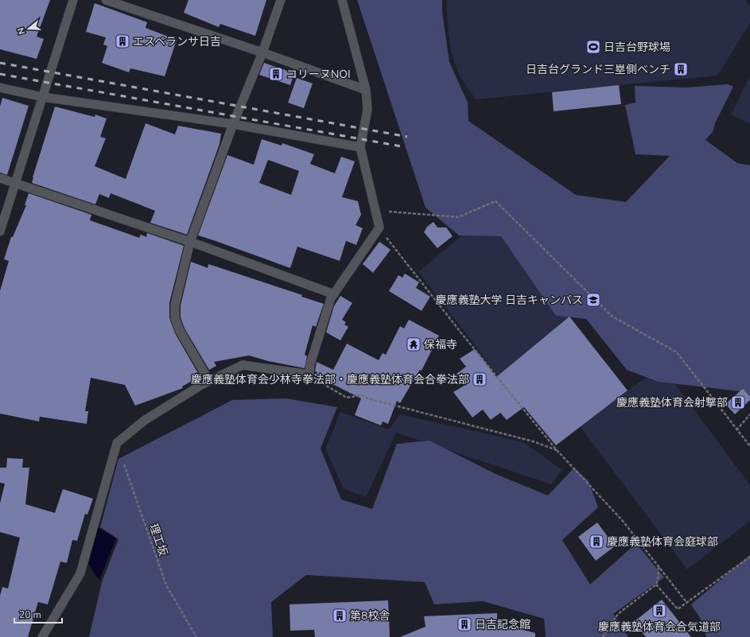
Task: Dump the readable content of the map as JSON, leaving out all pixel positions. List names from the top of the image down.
{
  "streets": {
    "path": ["理工坂"]
  },
  "places": {
    "building": [
      "エスペランサ日吉",
      "日吉台グランド三塁側ベンチ",
      "コリーヌNOI",
      "慶應義塾体育会少林寺拳法部・慶應義塾体育会合拳法部",
      "慶應義塾体育会射撃部",
      "慶應義塾体育会庭球部",
      "慶應義塾体育会合気道部",
      "第8校舎",
      "日吉記念館"
    ],
    "sports": ["日吉台野球場"],
    "school or university": ["慶應義塾大学 日吉キャンパス"],
    "temple": ["保福寺"]
  },
  "scale_bar": "20 m",
  "north": "left"
}
